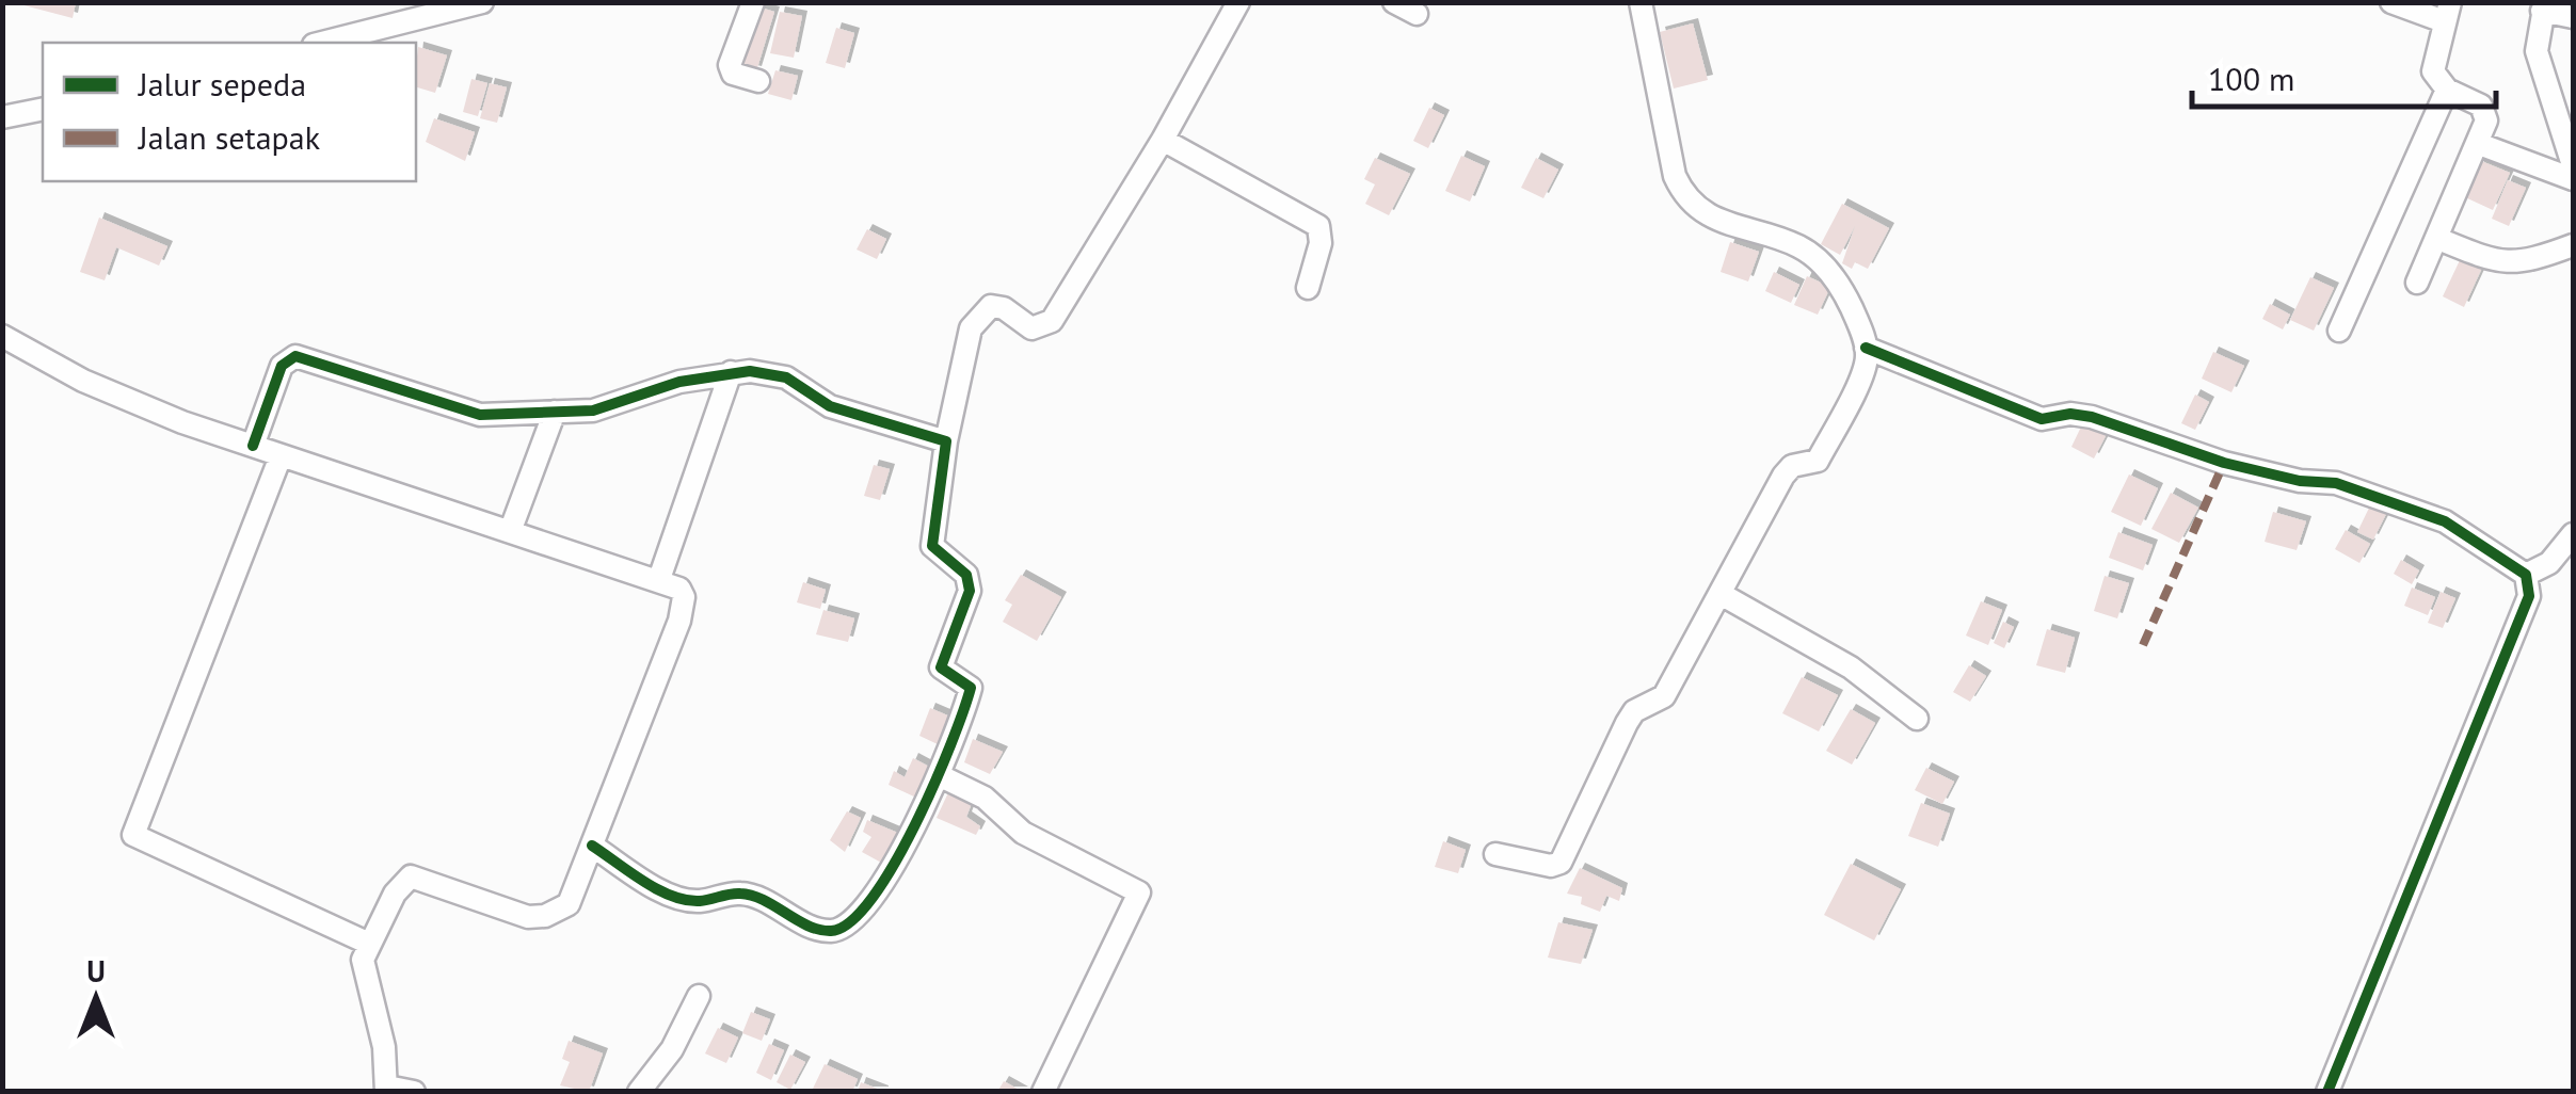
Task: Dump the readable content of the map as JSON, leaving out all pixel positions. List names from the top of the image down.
{
  "legend": ["Jalur sepeda", "Jalan setapak"],
  "scale_bar": "100 m",
  "north": "top"
}
